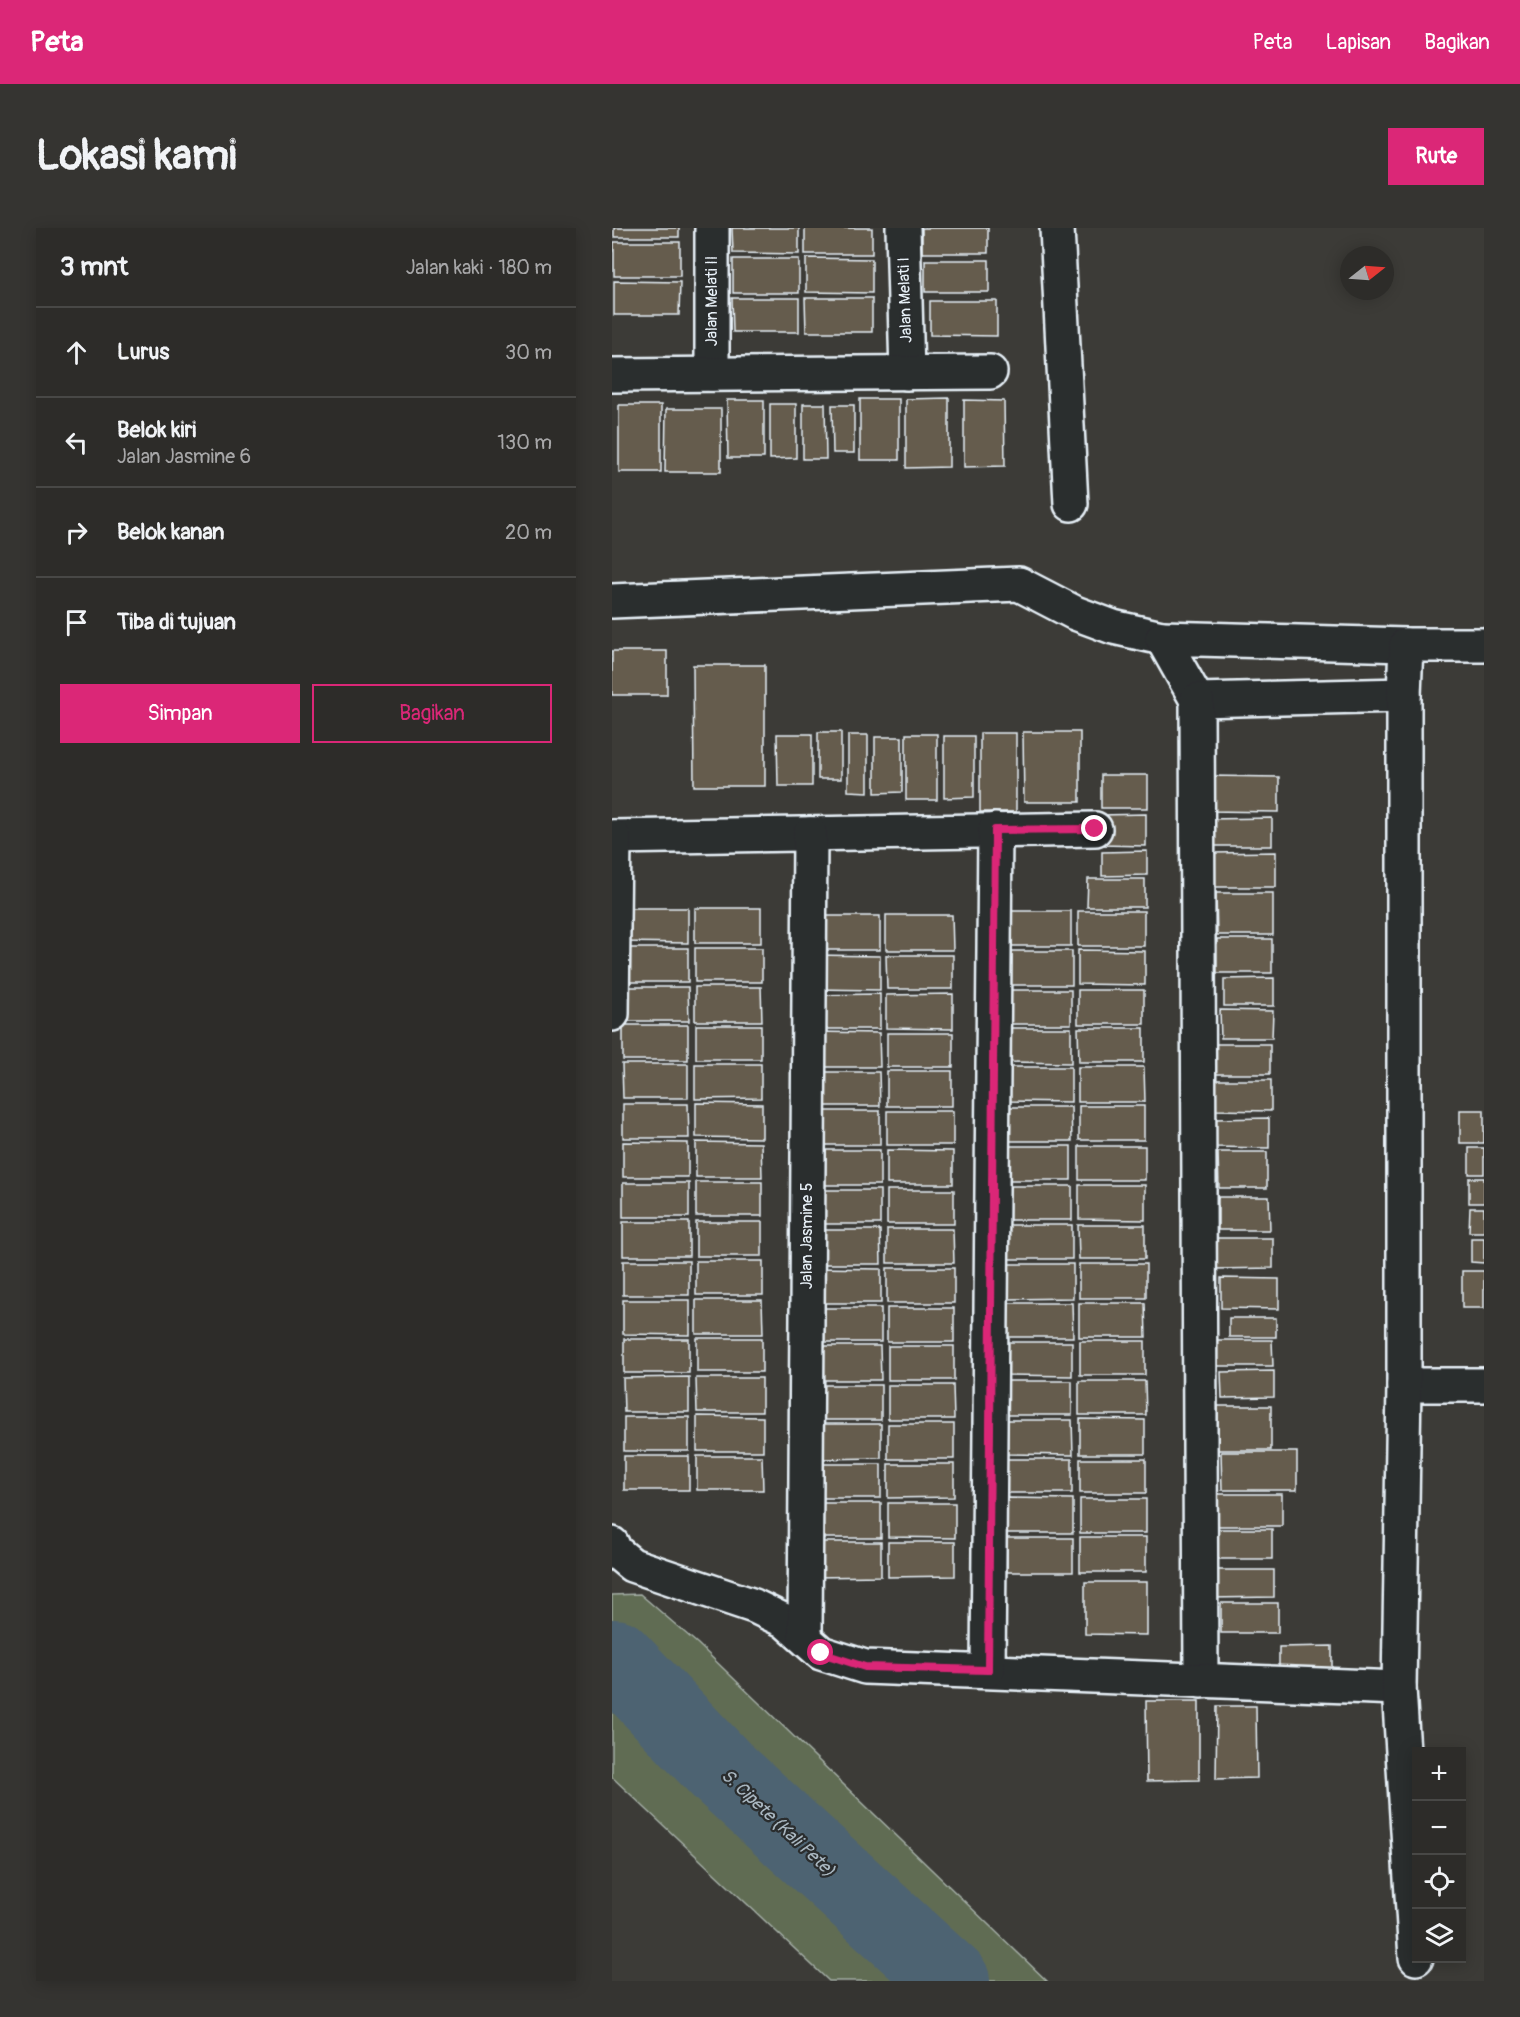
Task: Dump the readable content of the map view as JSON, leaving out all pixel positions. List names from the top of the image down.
{
  "streets": {
    "street": ["Jalan Melati I", "Jalan Melati II", "Jalan Jasmine 5"]
  },
  "water": ["S. Cipete (Kali Pete)"],
  "north": "right",
  "page": {
    "header": "Peta",
    "nav": ["Peta", "Lapisan", "Bagikan"],
    "buttons": [
      "Rute",
      ["Simpan", "Bagikan"]
    ],
    "title": "Lokasi kami",
    "heading": ["3 mnt", "Jalan kaki · 180 m"],
    "list": [
      ["Lurus", "30 m"],
      ["Belok kiri", "Jalan Jasmine 6", "130 m"],
      ["Belok kanan", "20 m"],
      "Tiba di tujuan"
    ],
    "map_buttons": ["+", "−"]
  }
}
